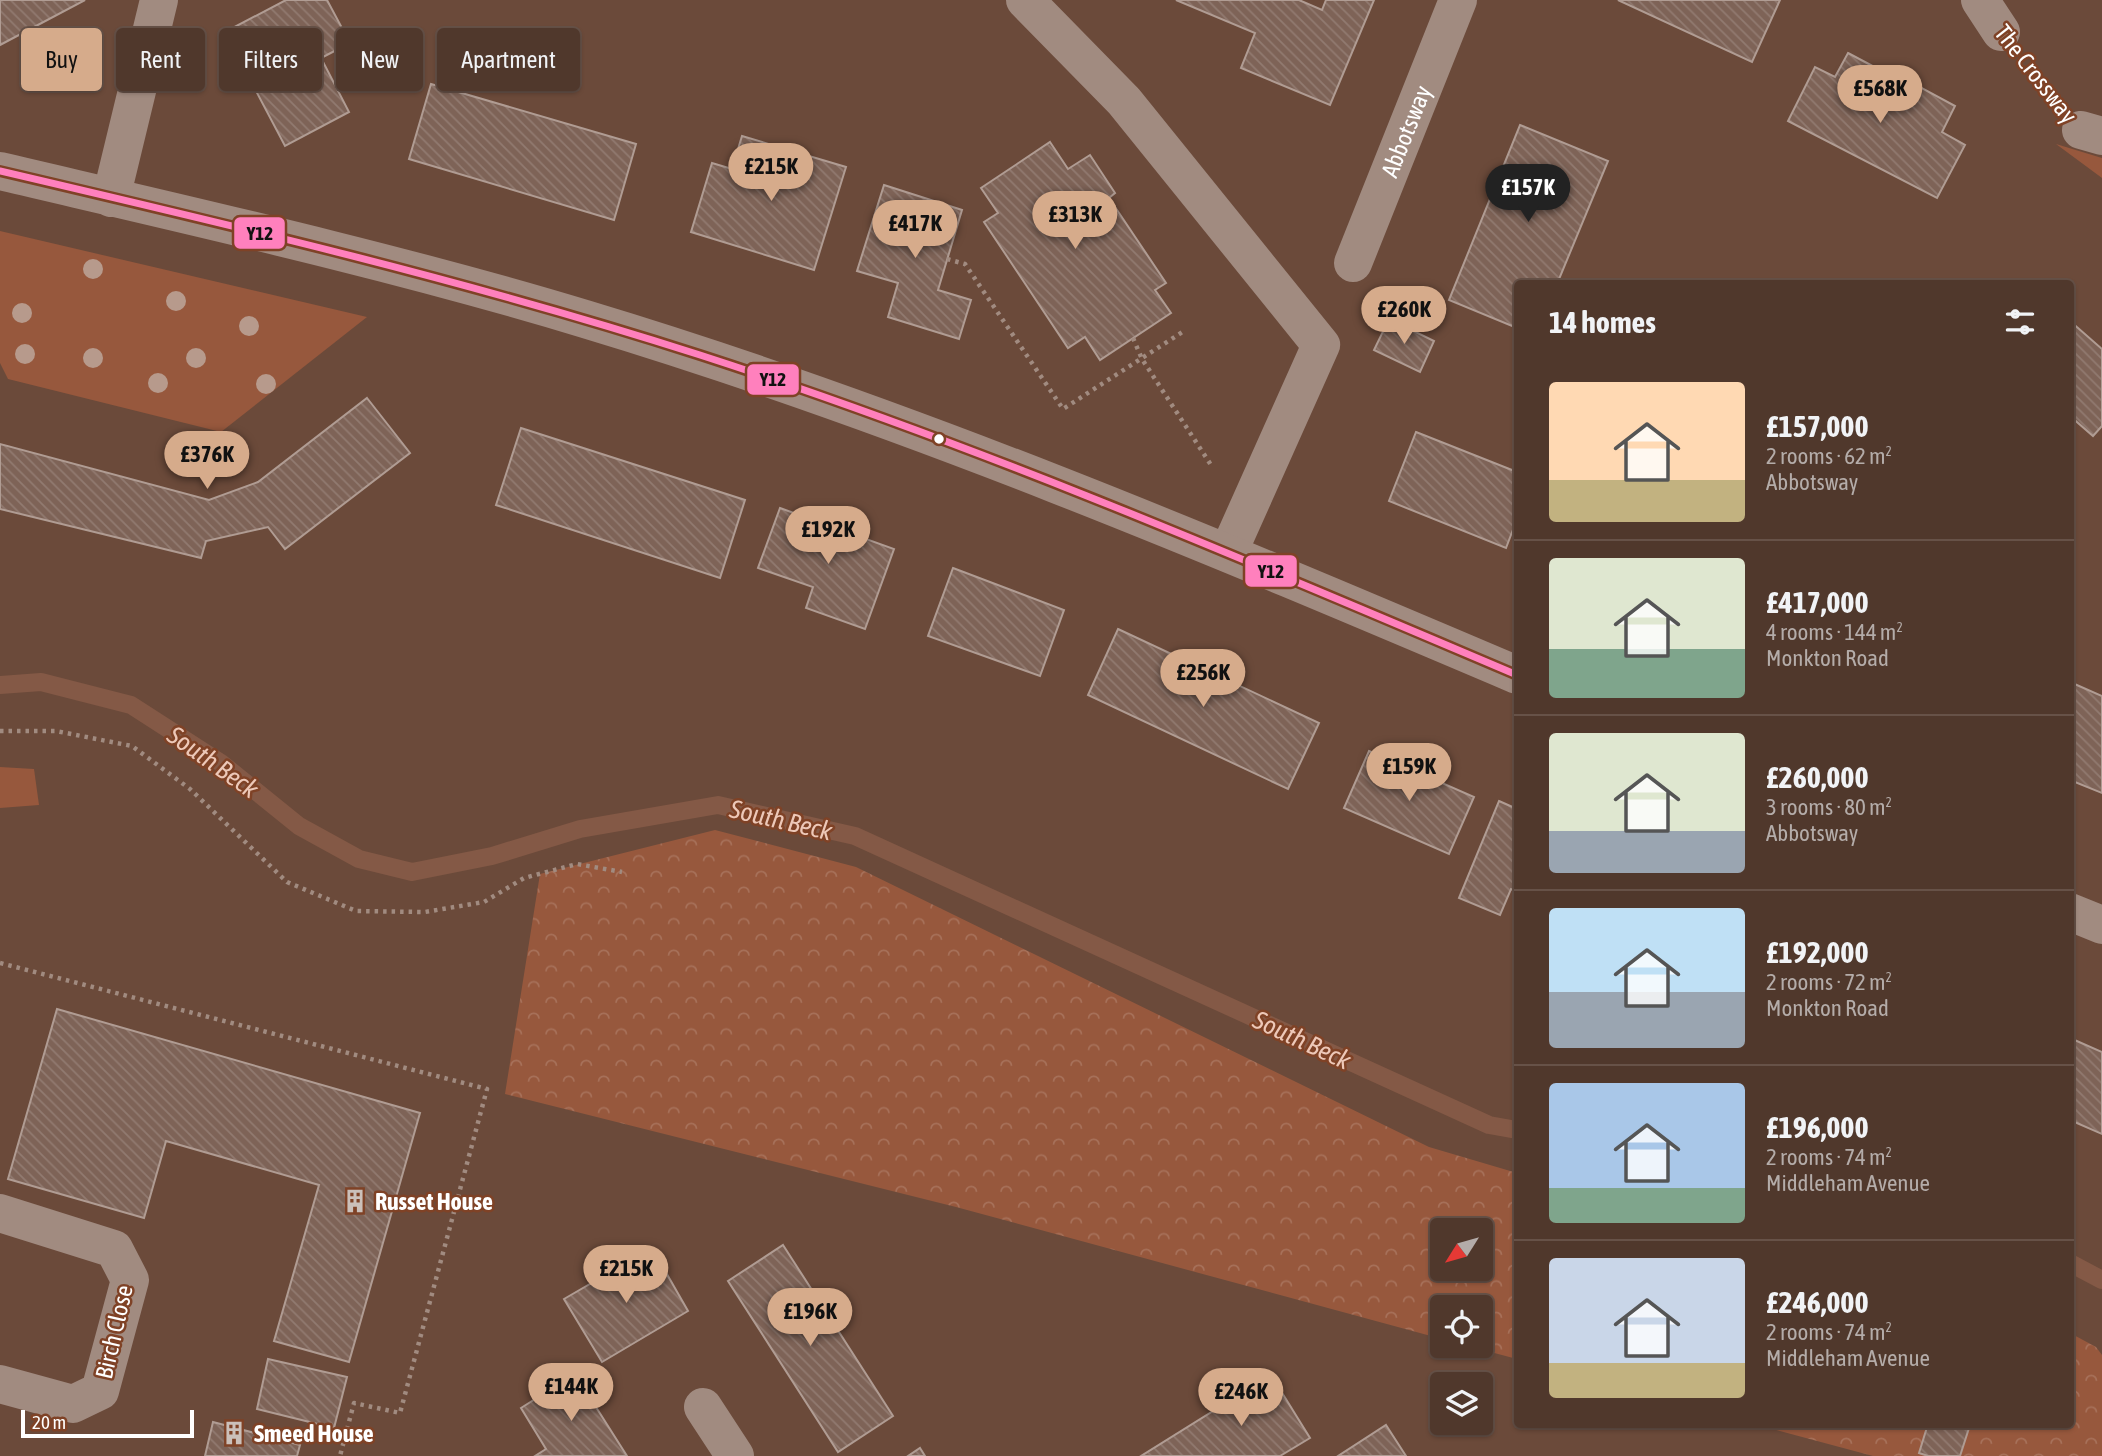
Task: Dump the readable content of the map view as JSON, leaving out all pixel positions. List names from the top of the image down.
{
  "streets": {
    "street": ["The Crossway", "Abbotsway", "Birch Close"]
  },
  "water": ["South Beck"],
  "places": {
    "building": ["Russet House", "Smeed House"]
  },
  "lines": ["transit line Y12"],
  "scale_bar": "20 m",
  "north": "bottom left",
  "page": {
    "chip": [
      "Buy",
      "Rent",
      "Filters",
      "New",
      "Apartment"
    ],
    "price": [
      "£568K",
      "£215K",
      "£157K",
      "£313K",
      "£417K",
      "£260K",
      "£376K",
      "£192K",
      "£256K",
      "£159K",
      "£215K",
      "£196K",
      "£144K",
      "£246K"
    ],
    "heading": "14 homes",
    "list": [
      {
        "name": "£157,000",
        "note": "2 rooms · 62 m² · Abbotsway"
      },
      {
        "name": "£417,000",
        "note": "4 rooms · 144 m² · Monkton Road"
      },
      {
        "name": "£260,000",
        "note": "3 rooms · 80 m² · Abbotsway"
      },
      {
        "name": "£192,000",
        "note": "2 rooms · 72 m² · Monkton Road"
      },
      {
        "name": "£196,000",
        "note": "2 rooms · 74 m² · Middleham Avenue"
      },
      {
        "name": "£246,000",
        "note": "2 rooms · 74 m² · Middleham Avenue"
      }
    ],
    "scale": "20 m"
  }
}
